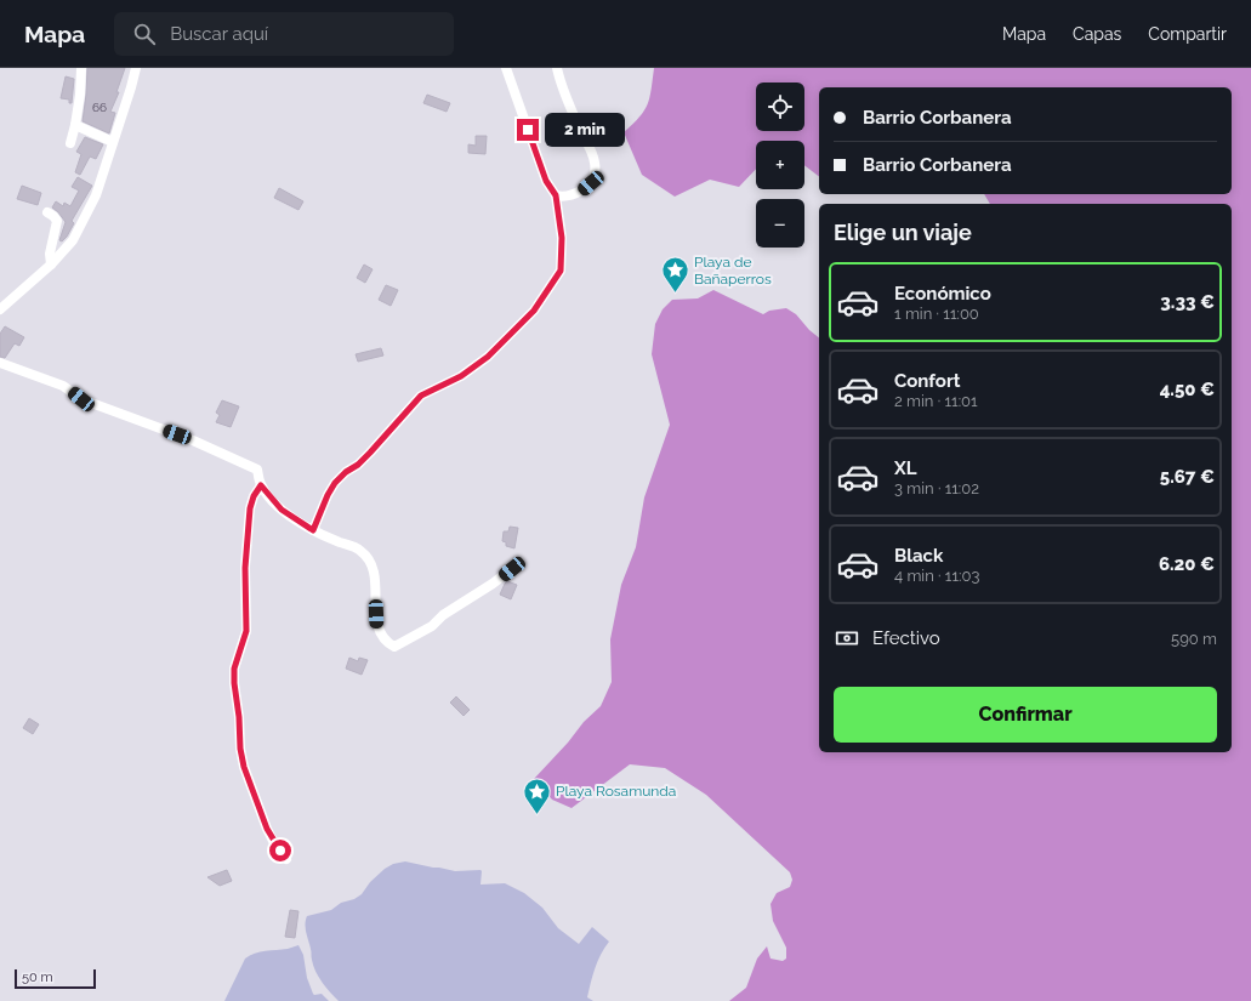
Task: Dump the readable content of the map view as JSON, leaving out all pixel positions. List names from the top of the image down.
{
  "places": {
    "place": ["Playa de Bañaperros", "Playa Rosamunda"]
  },
  "house_numbers": ["66"],
  "scale_bar": "50 m",
  "page": {
    "header": "Mapa",
    "search": "Buscar aquí",
    "nav": ["Mapa", "Capas", "Compartir"],
    "map_buttons": ["+", "−"],
    "banner": ["Barrio Corbanera", "Barrio Corbanera"],
    "bubble": "2 min",
    "heading": "Elige un viaje",
    "list": [
      {
        "name": "Económico",
        "note": "1 min · 11:00",
        "value": "3.33 €"
      },
      {
        "name": "Confort",
        "note": "2 min · 11:01",
        "value": "4.50 €"
      },
      {
        "name": "XL",
        "note": "3 min · 11:02",
        "value": "5.67 €"
      },
      {
        "name": "Black",
        "note": "4 min · 11:03",
        "value": "6.20 €"
      }
    ],
    "pay": ["Efectivo", "590 m"],
    "buttons": "Confirmar",
    "scale": "50 m"
  }
}
